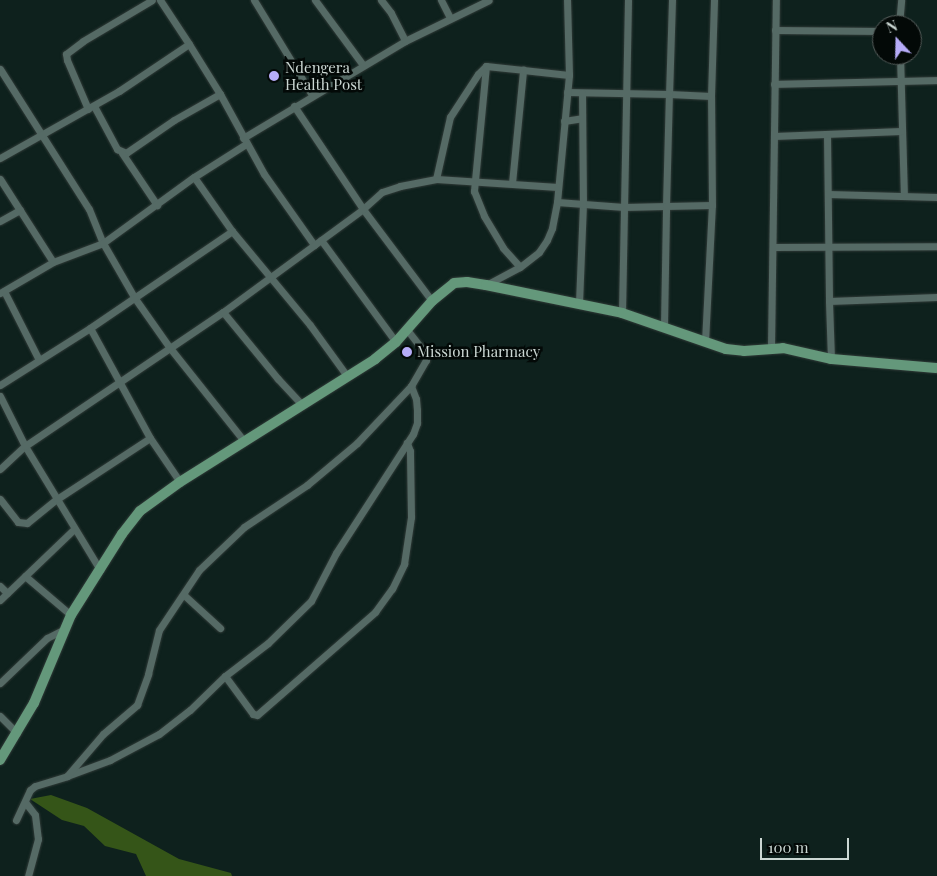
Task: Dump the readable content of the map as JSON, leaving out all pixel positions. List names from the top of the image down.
{
  "places": ["Ndengera Health Post", "Mission Pharmacy"],
  "scale_bar": "100 m",
  "north": "top"
}
